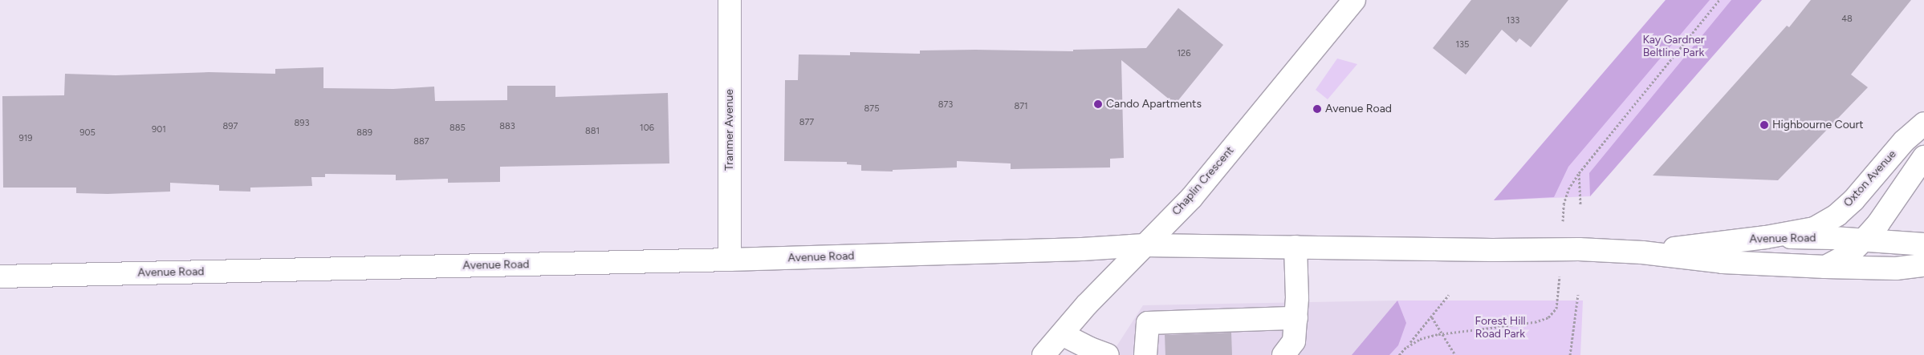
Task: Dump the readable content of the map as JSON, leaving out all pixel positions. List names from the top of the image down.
{
  "streets": {
    "main road": [
      "Tranmer Avenue",
      "Oxton Avenue",
      "Chaplin Crescent",
      "Avenue Road"
    ]
  },
  "crossings": [
    ["Tranmer Avenue", "Avenue Road"],
    ["Oxton Avenue", "Avenue Road"],
    ["Chaplin Crescent", "Avenue Road"]
  ],
  "parks": ["Kay Gardner Beltline Park", "Forest Hill Road Park"],
  "places": ["Cando Apartments", "Avenue Road", "Highbourne Court"],
  "house_numbers": [
    "48",
    "133",
    "135",
    "126",
    "873",
    "871",
    "875",
    "877",
    "893",
    "897",
    "883",
    "885",
    "106",
    "901",
    "881",
    "905",
    "889",
    "919",
    "887"
  ]
}
